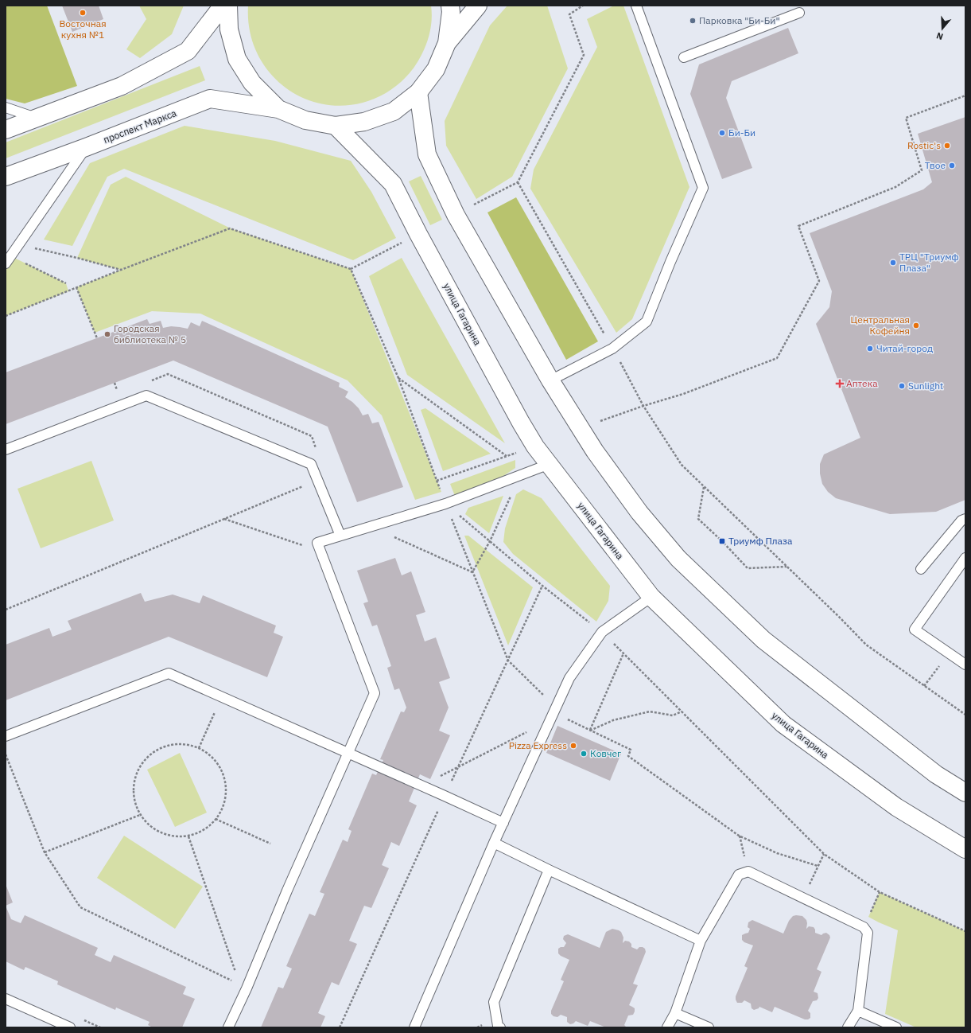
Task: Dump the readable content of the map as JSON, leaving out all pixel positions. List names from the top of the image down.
{
  "streets": {
    "main road": ["проспект Маркса", "улица Гагарина"]
  },
  "places": {
    "other": [
      "Восточная кухня №1",
      "Парковка \"Би-Би\"",
      "Би-Би",
      "Rostic's",
      "Твое",
      "ТРЦ \"Триумф Плаза\"",
      "Центральная Кофейня",
      "Городская библиотека № 5",
      "Читай-город",
      "Sunlight",
      "Pizza Express",
      "Ковчег"
    ],
    "health": ["Аптека"],
    "transit": ["Триумф Плаза"]
  },
  "north": "bottom"
}
